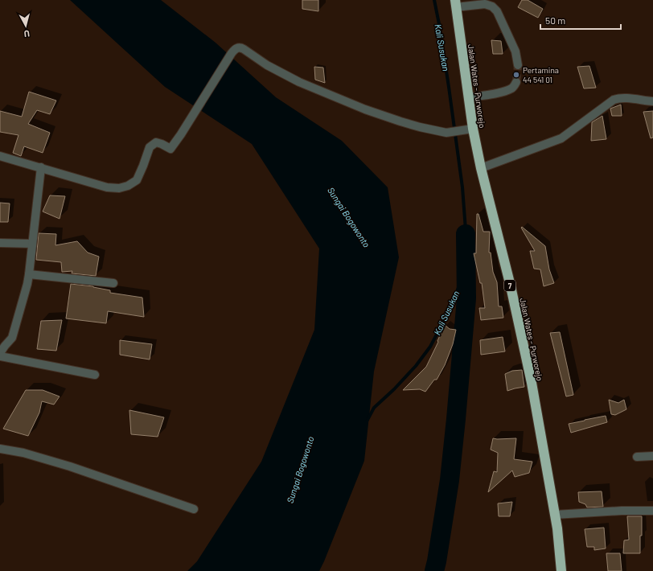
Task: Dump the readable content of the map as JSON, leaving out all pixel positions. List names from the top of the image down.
{
  "streets": {
    "highway": ["Jalan Wates - Purworejo", "7"]
  },
  "water": ["Kali Susukan", "Sungai Bogowonto"],
  "places": ["Pertamina 44 541 01"],
  "scale_bar": "50 m",
  "north": "bottom"
}
